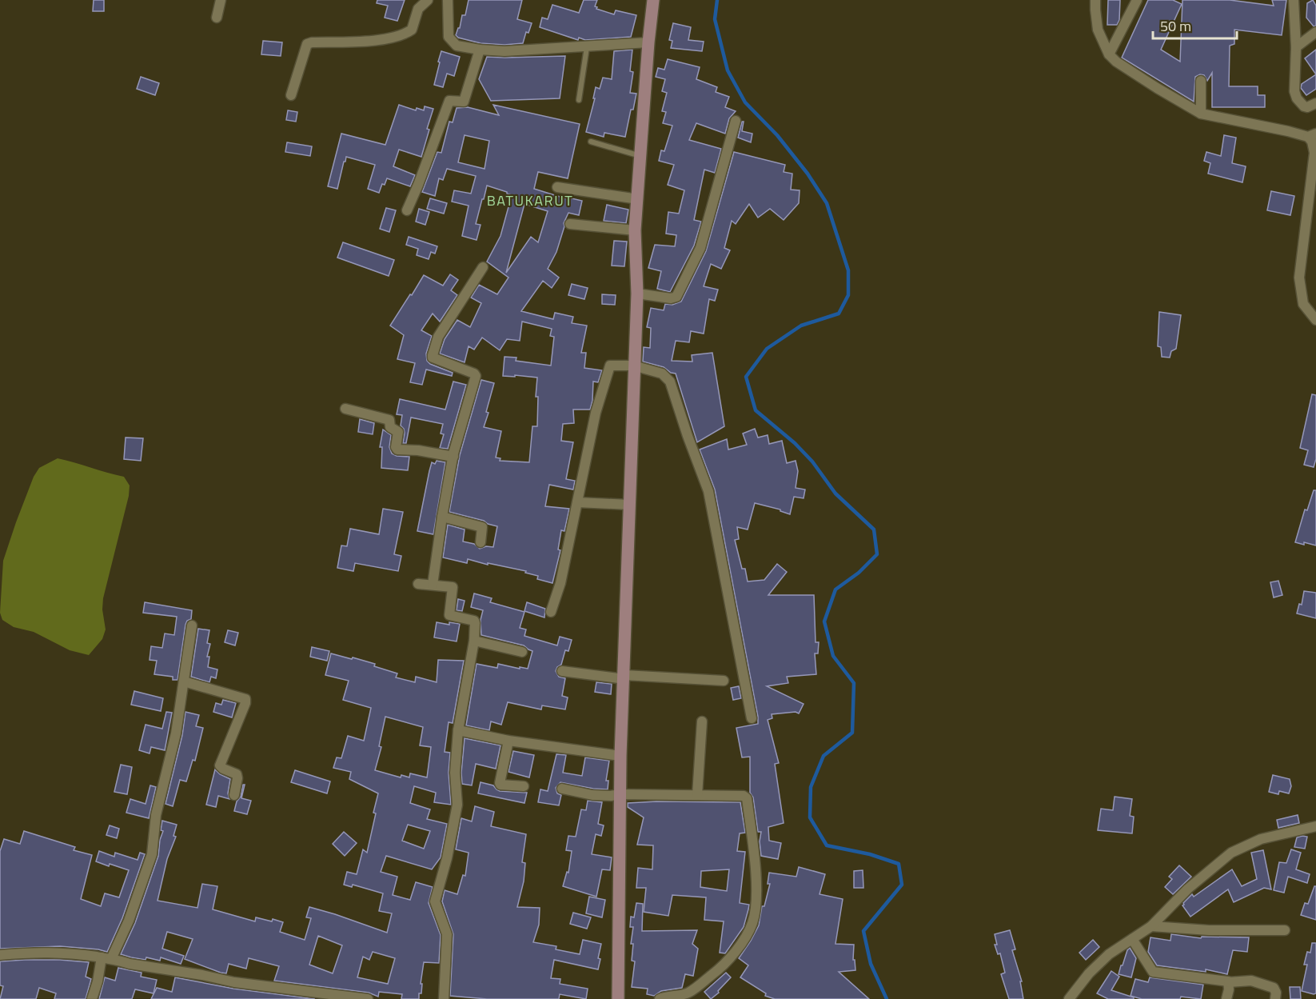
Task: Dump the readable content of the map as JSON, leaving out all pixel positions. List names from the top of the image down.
{
  "districts": ["BATUKARUT"],
  "scale_bar": "50 m"
}
